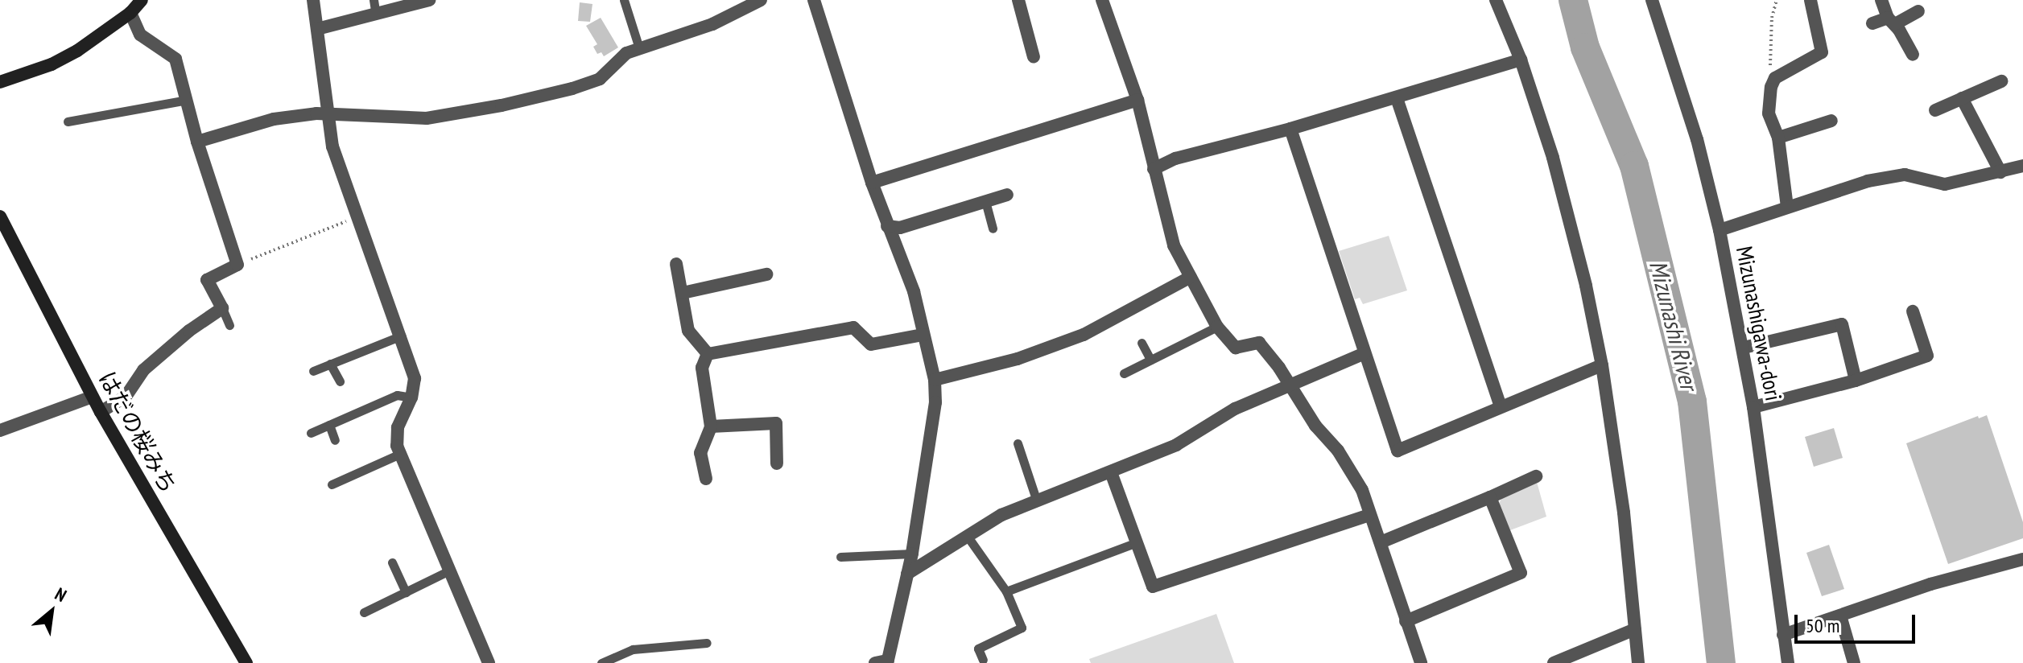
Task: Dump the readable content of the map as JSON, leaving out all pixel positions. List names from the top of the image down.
{
  "streets": {
    "main road": ["はだの桜みち"],
    "street": ["Mizunashigawa-dori"]
  },
  "water": ["Mizunashi River"],
  "scale_bar": "50 m",
  "north": "top right"
}
